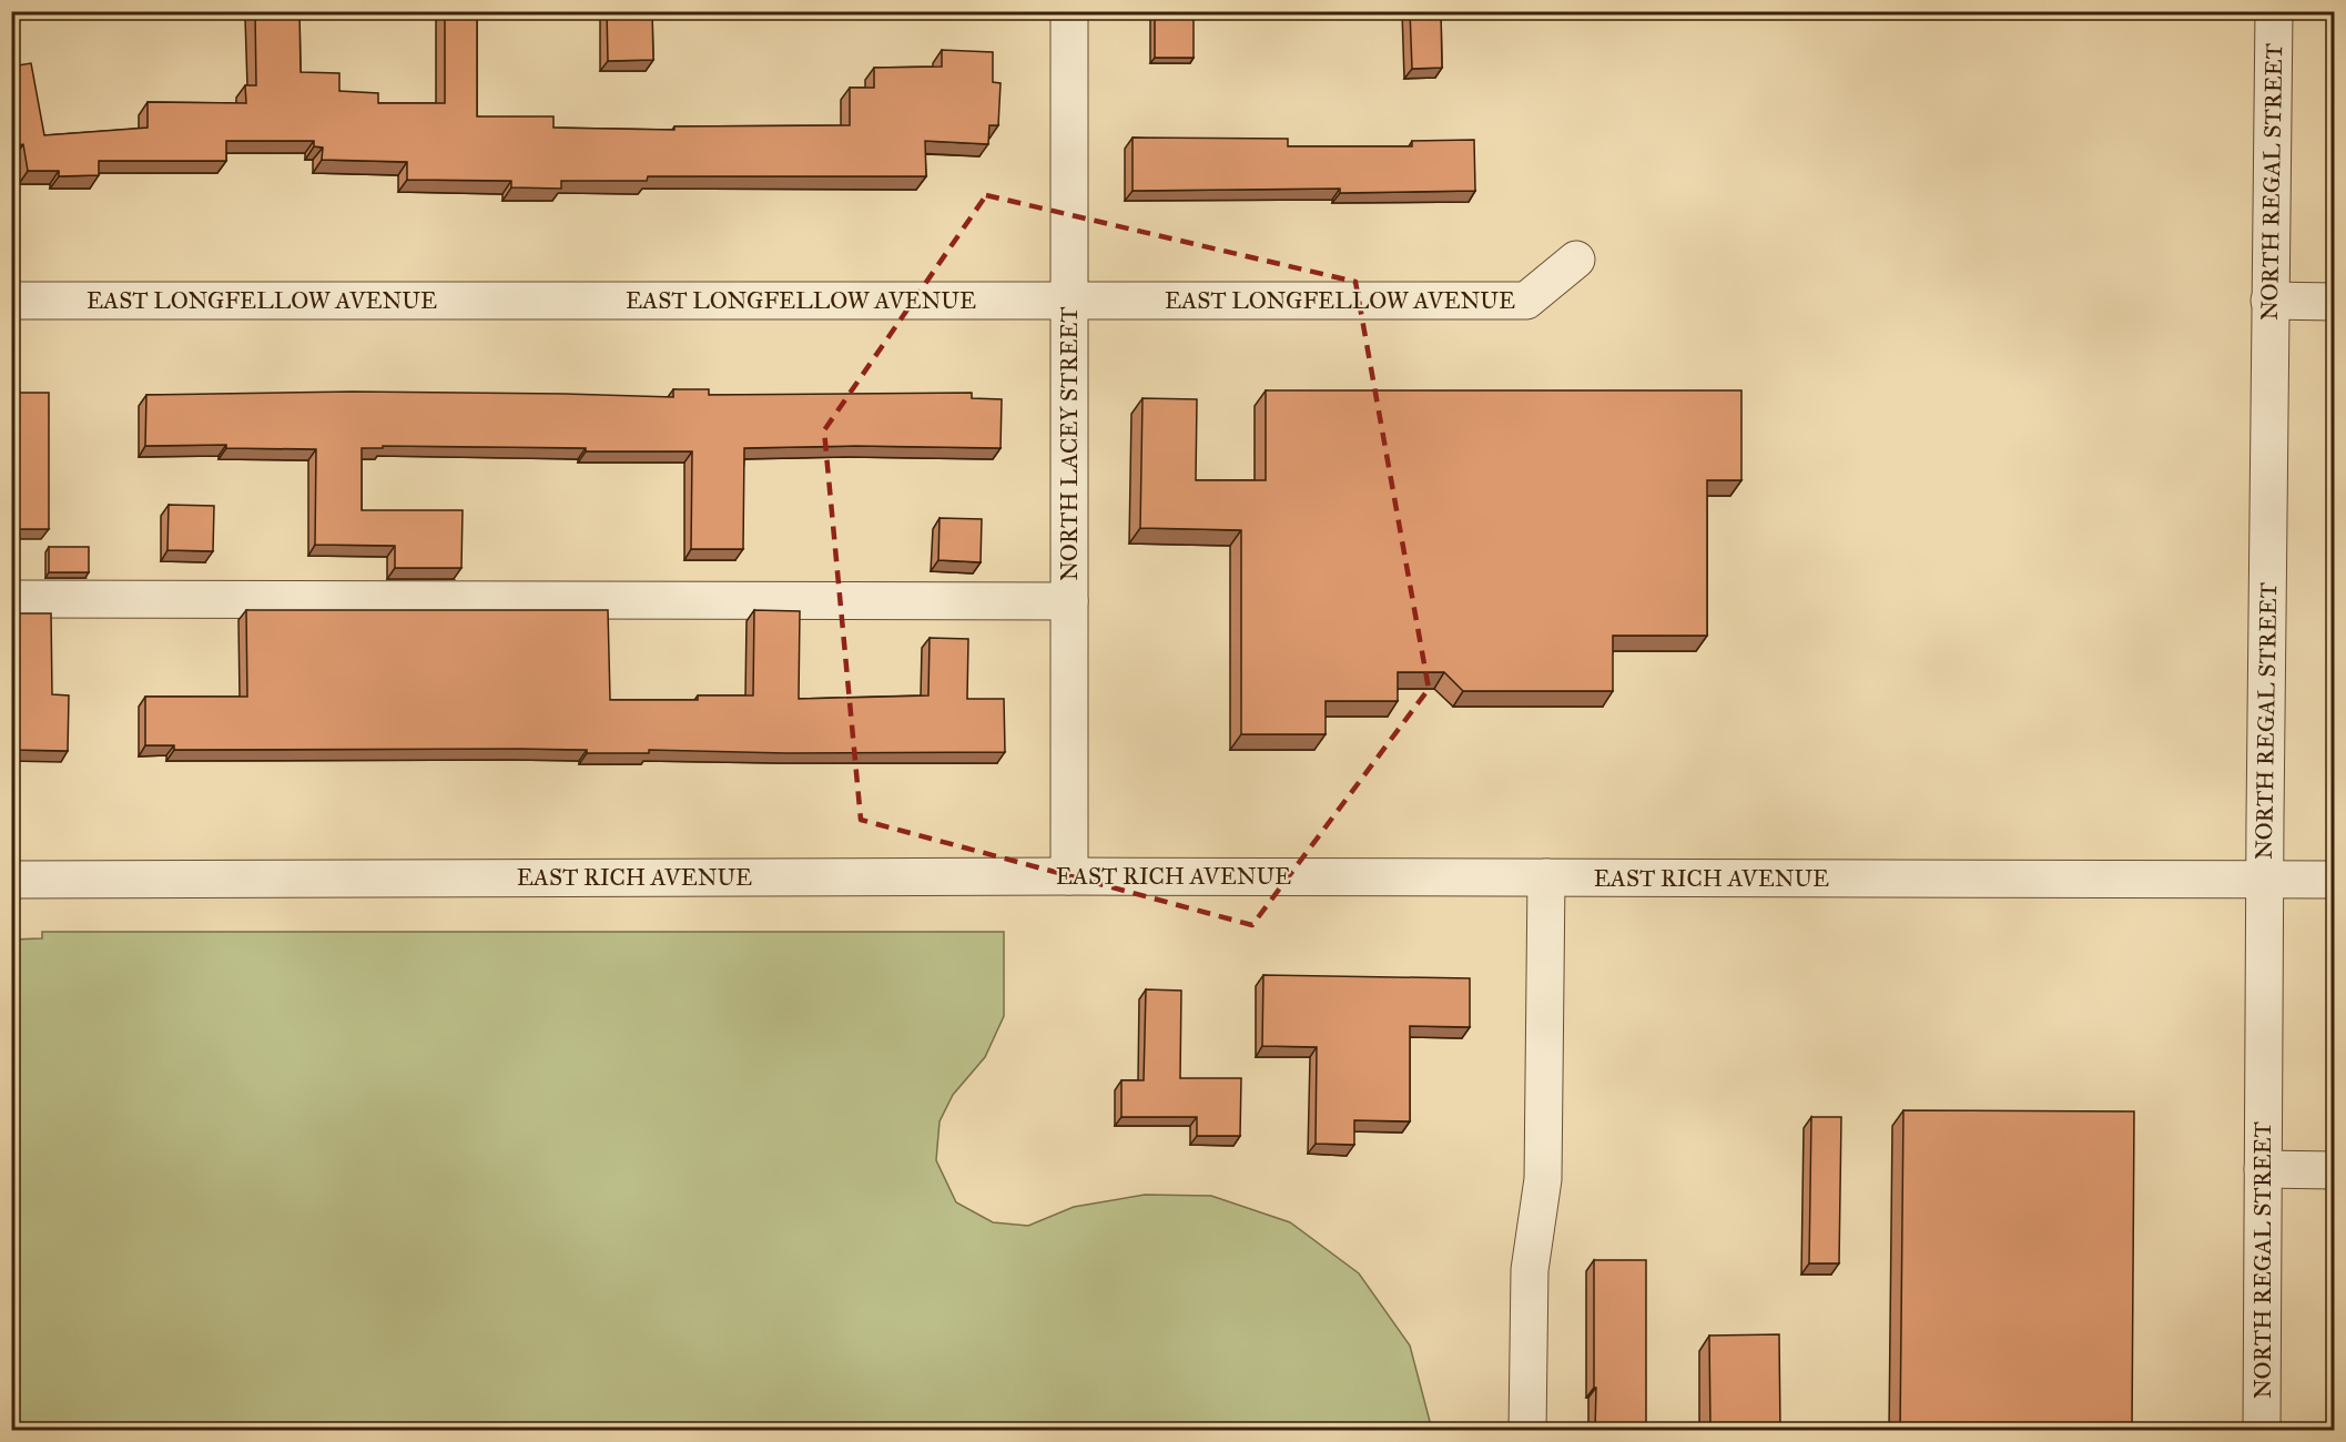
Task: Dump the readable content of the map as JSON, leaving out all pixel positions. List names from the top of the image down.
{
  "streets": {
    "street": [
      "NORTH REGAL STREET",
      "EAST LONGFELLOW AVENUE",
      "NORTH LACEY STREET",
      "EAST RICH AVENUE"
    ]
  },
  "crossings": [
    ["NORTH REGAL STREET", "EAST RICH AVENUE"],
    ["EAST LONGFELLOW AVENUE", "NORTH LACEY STREET"],
    ["NORTH LACEY STREET", "EAST RICH AVENUE"]
  ]
}
